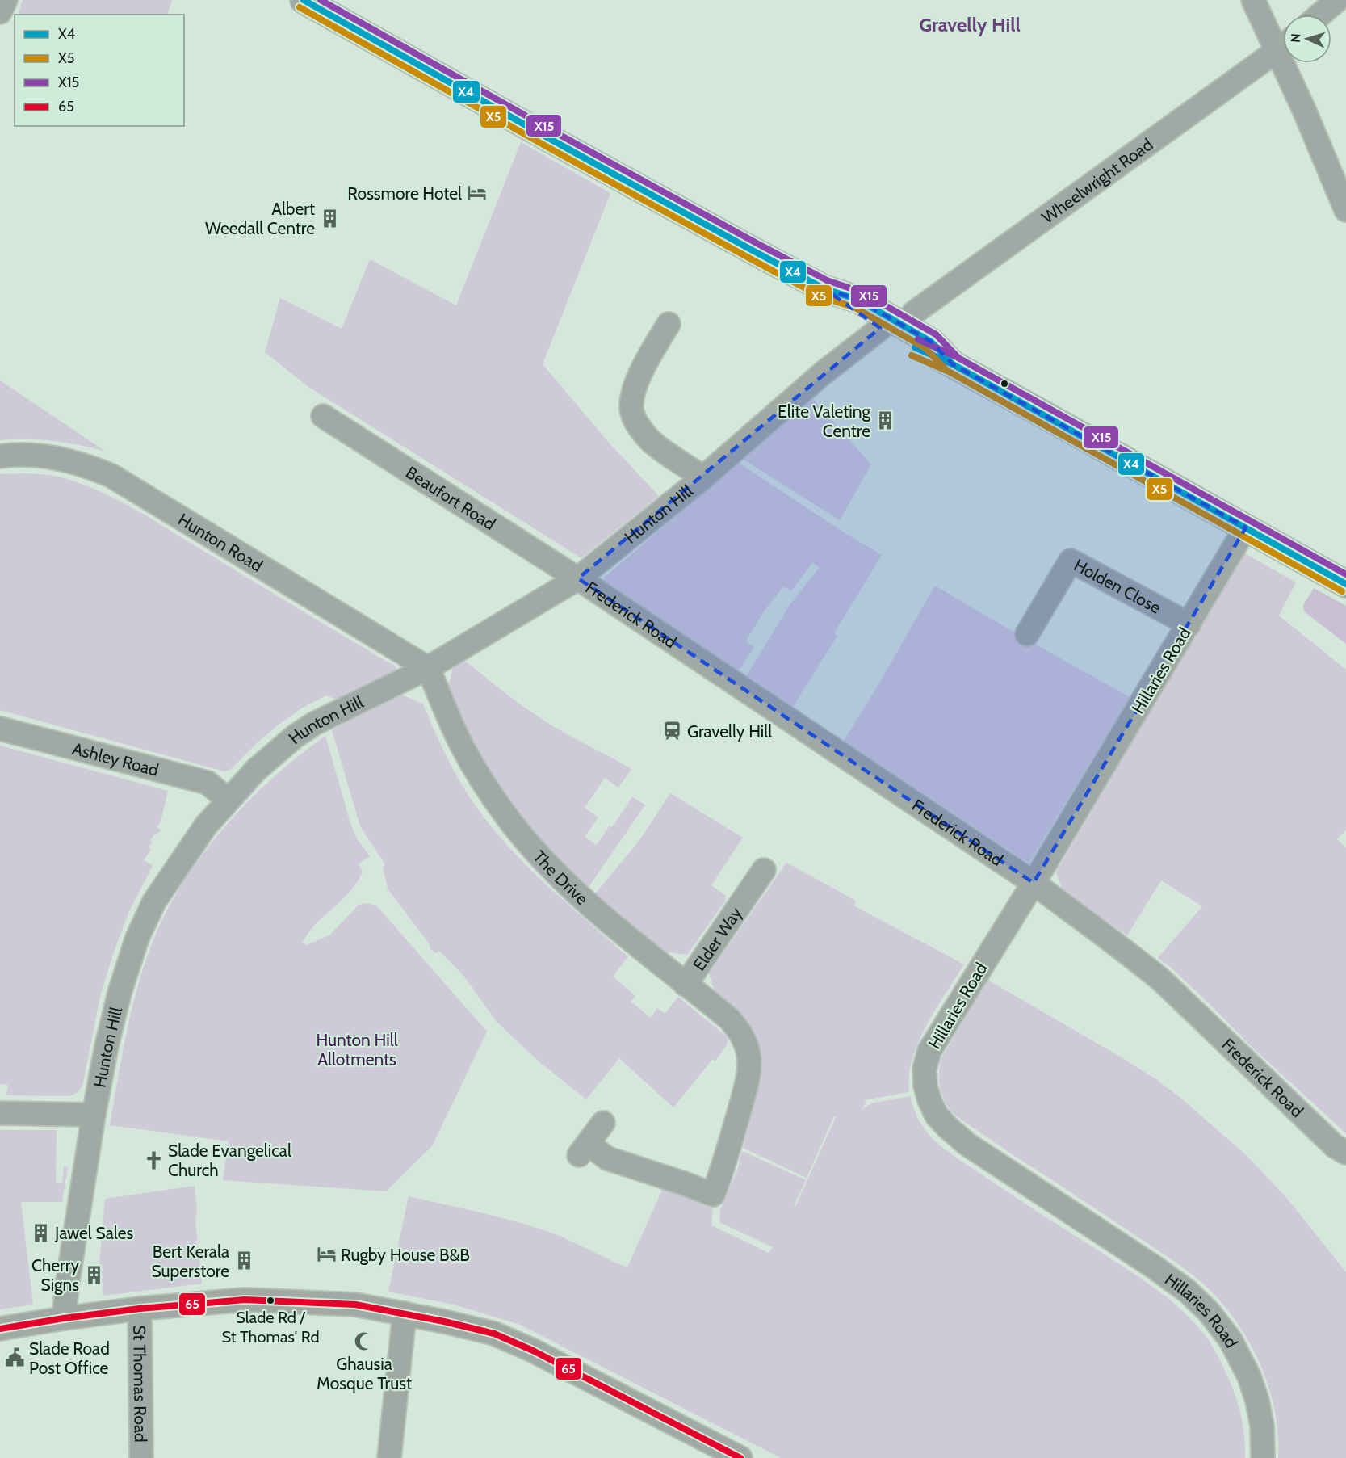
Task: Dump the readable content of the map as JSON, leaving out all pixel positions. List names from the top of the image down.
{
  "streets": {
    "street": [
      "Wheelwright Road",
      "Beaufort Road",
      "Hunton Hill",
      "Hunton Road",
      "Holden Close",
      "Frederick Road",
      "Hillaries Road",
      "Ashley Road",
      "The Drive",
      "Elder Way",
      "St Thomas Road"
    ]
  },
  "crossings": [
    ["Wheelwright Road", "Hunton Hill"],
    ["Beaufort Road", "Hunton Hill"],
    ["Beaufort Road", "Frederick Road"],
    ["Hunton Hill", "Hunton Road"],
    ["Hunton Hill", "Frederick Road"],
    ["Hunton Hill", "Ashley Road"],
    ["Hunton Hill", "The Drive"],
    ["Hunton Road", "The Drive"],
    ["Holden Close", "Hillaries Road"],
    ["Frederick Road", "Hillaries Road"],
    ["The Drive", "Elder Way"]
  ],
  "districts": ["Gravelly Hill"],
  "parks": ["Hunton Hill Allotments"],
  "places": {
    "hotel": ["Rossmore Hotel", "Rugby House B&B"],
    "building": [
      "Albert Weedall Centre",
      "Elite Valeting Centre",
      "Jawel Sales",
      "Bert Kerala Superstore",
      "Cherry Signs"
    ],
    "station": ["Gravelly Hill"],
    "church": ["Slade Evangelical Church"],
    "other": ["Slade Rd / St Thomas' Rd"],
    "mosque": ["Ghausia Mosque Trust"],
    "public building": ["Slade Road Post Office"]
  },
  "lines": [
    "transit line X4",
    "transit line X15",
    "transit line X5",
    "transit line 65"
  ],
  "legend": [
    "X4",
    "X5",
    "X15",
    "65"
  ],
  "north": "left"
}
